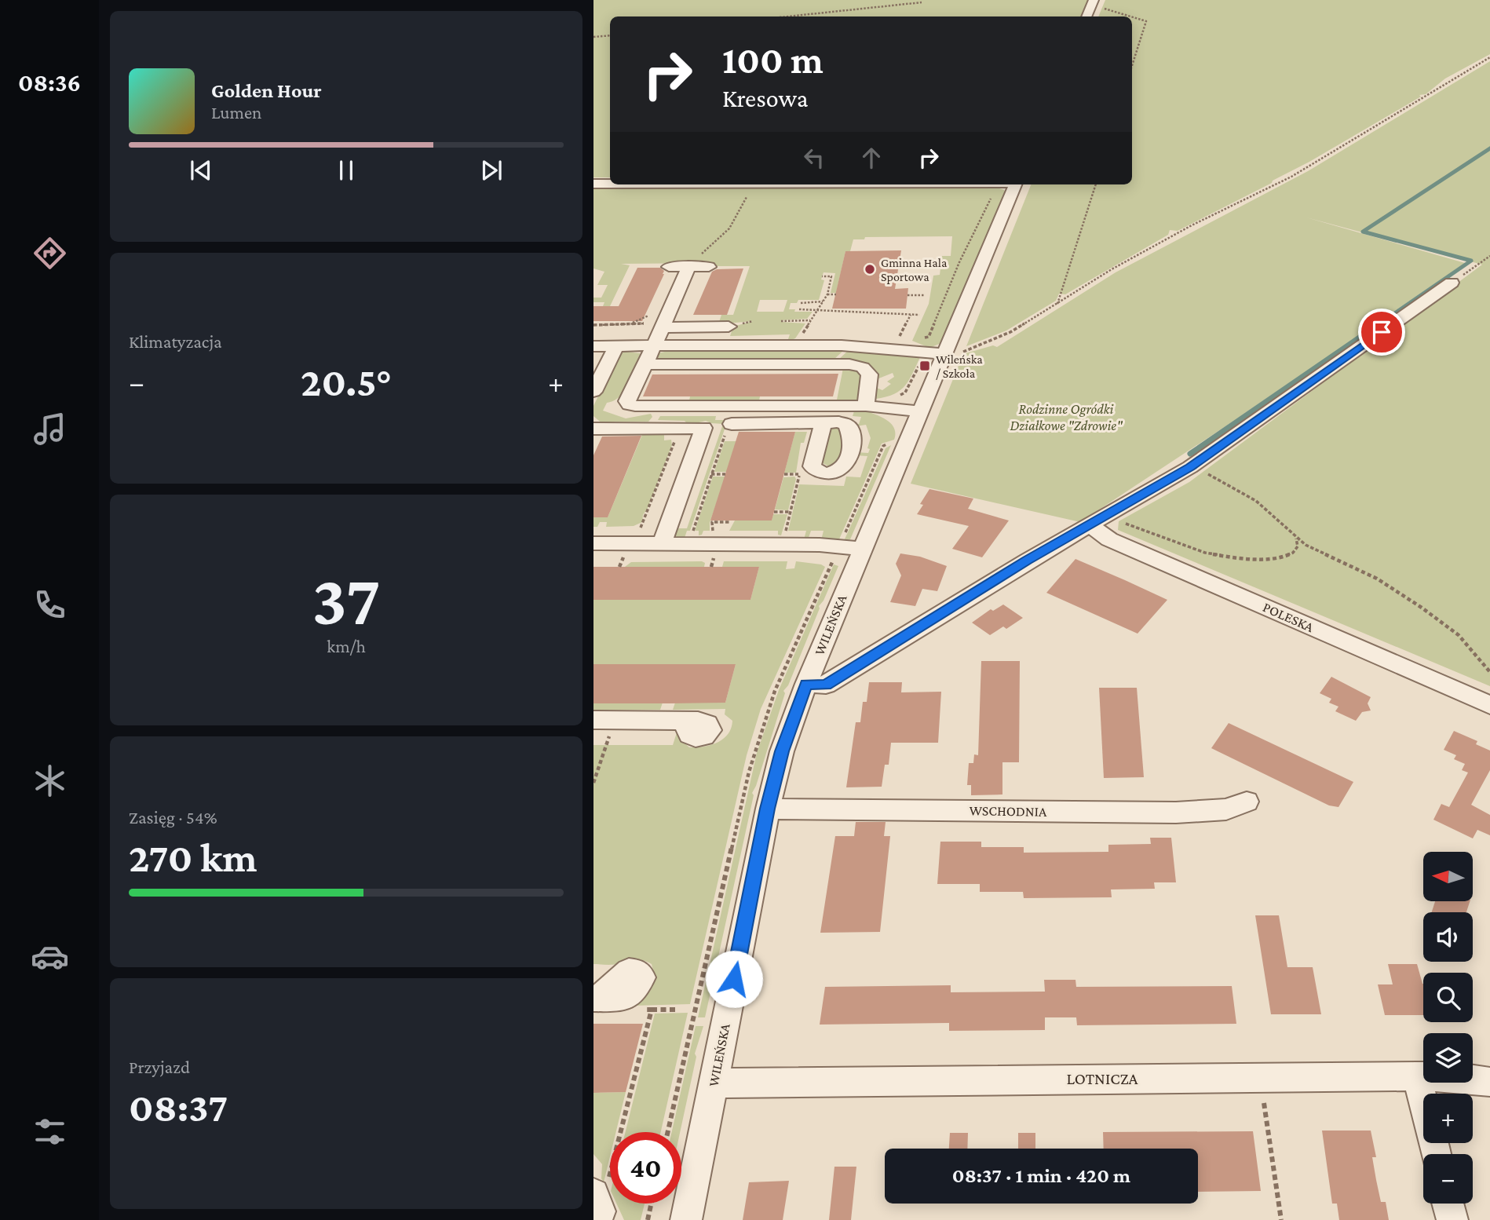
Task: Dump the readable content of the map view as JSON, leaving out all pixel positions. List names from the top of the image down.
{
  "streets": {
    "street": [
      "POLESKA",
      "WILEŃSKA",
      "WSCHODNIA",
      "LOTNICZA"
    ]
  },
  "crossings": [
    ["WILEŃSKA", "WSCHODNIA"],
    ["WILEŃSKA", "LOTNICZA"]
  ],
  "parks": ["Rodzinne Ogródki Działkowe \"Zdrowie\""],
  "places": {
    "other": ["Gminna Hala Sportowa"],
    "transit": ["Wileńska / Szkoła"]
  },
  "north": "left",
  "page": {
    "tabs": "08:36",
    "turn": ["100 m", "Kresowa"],
    "song": ["Golden Hour", "Lumen"],
    "tile": [
      "Klimatyzacja",
      ["37", "km/h"],
      ["Zasięg · 54%", "270 km"],
      ["Przyjazd", "08:37"]
    ],
    "heat": ["−", "20.5°", "+"],
    "map_buttons": ["+", "−"],
    "limit": "40",
    "trip": "08:37 · 1 min · 420 m"
  }
}
